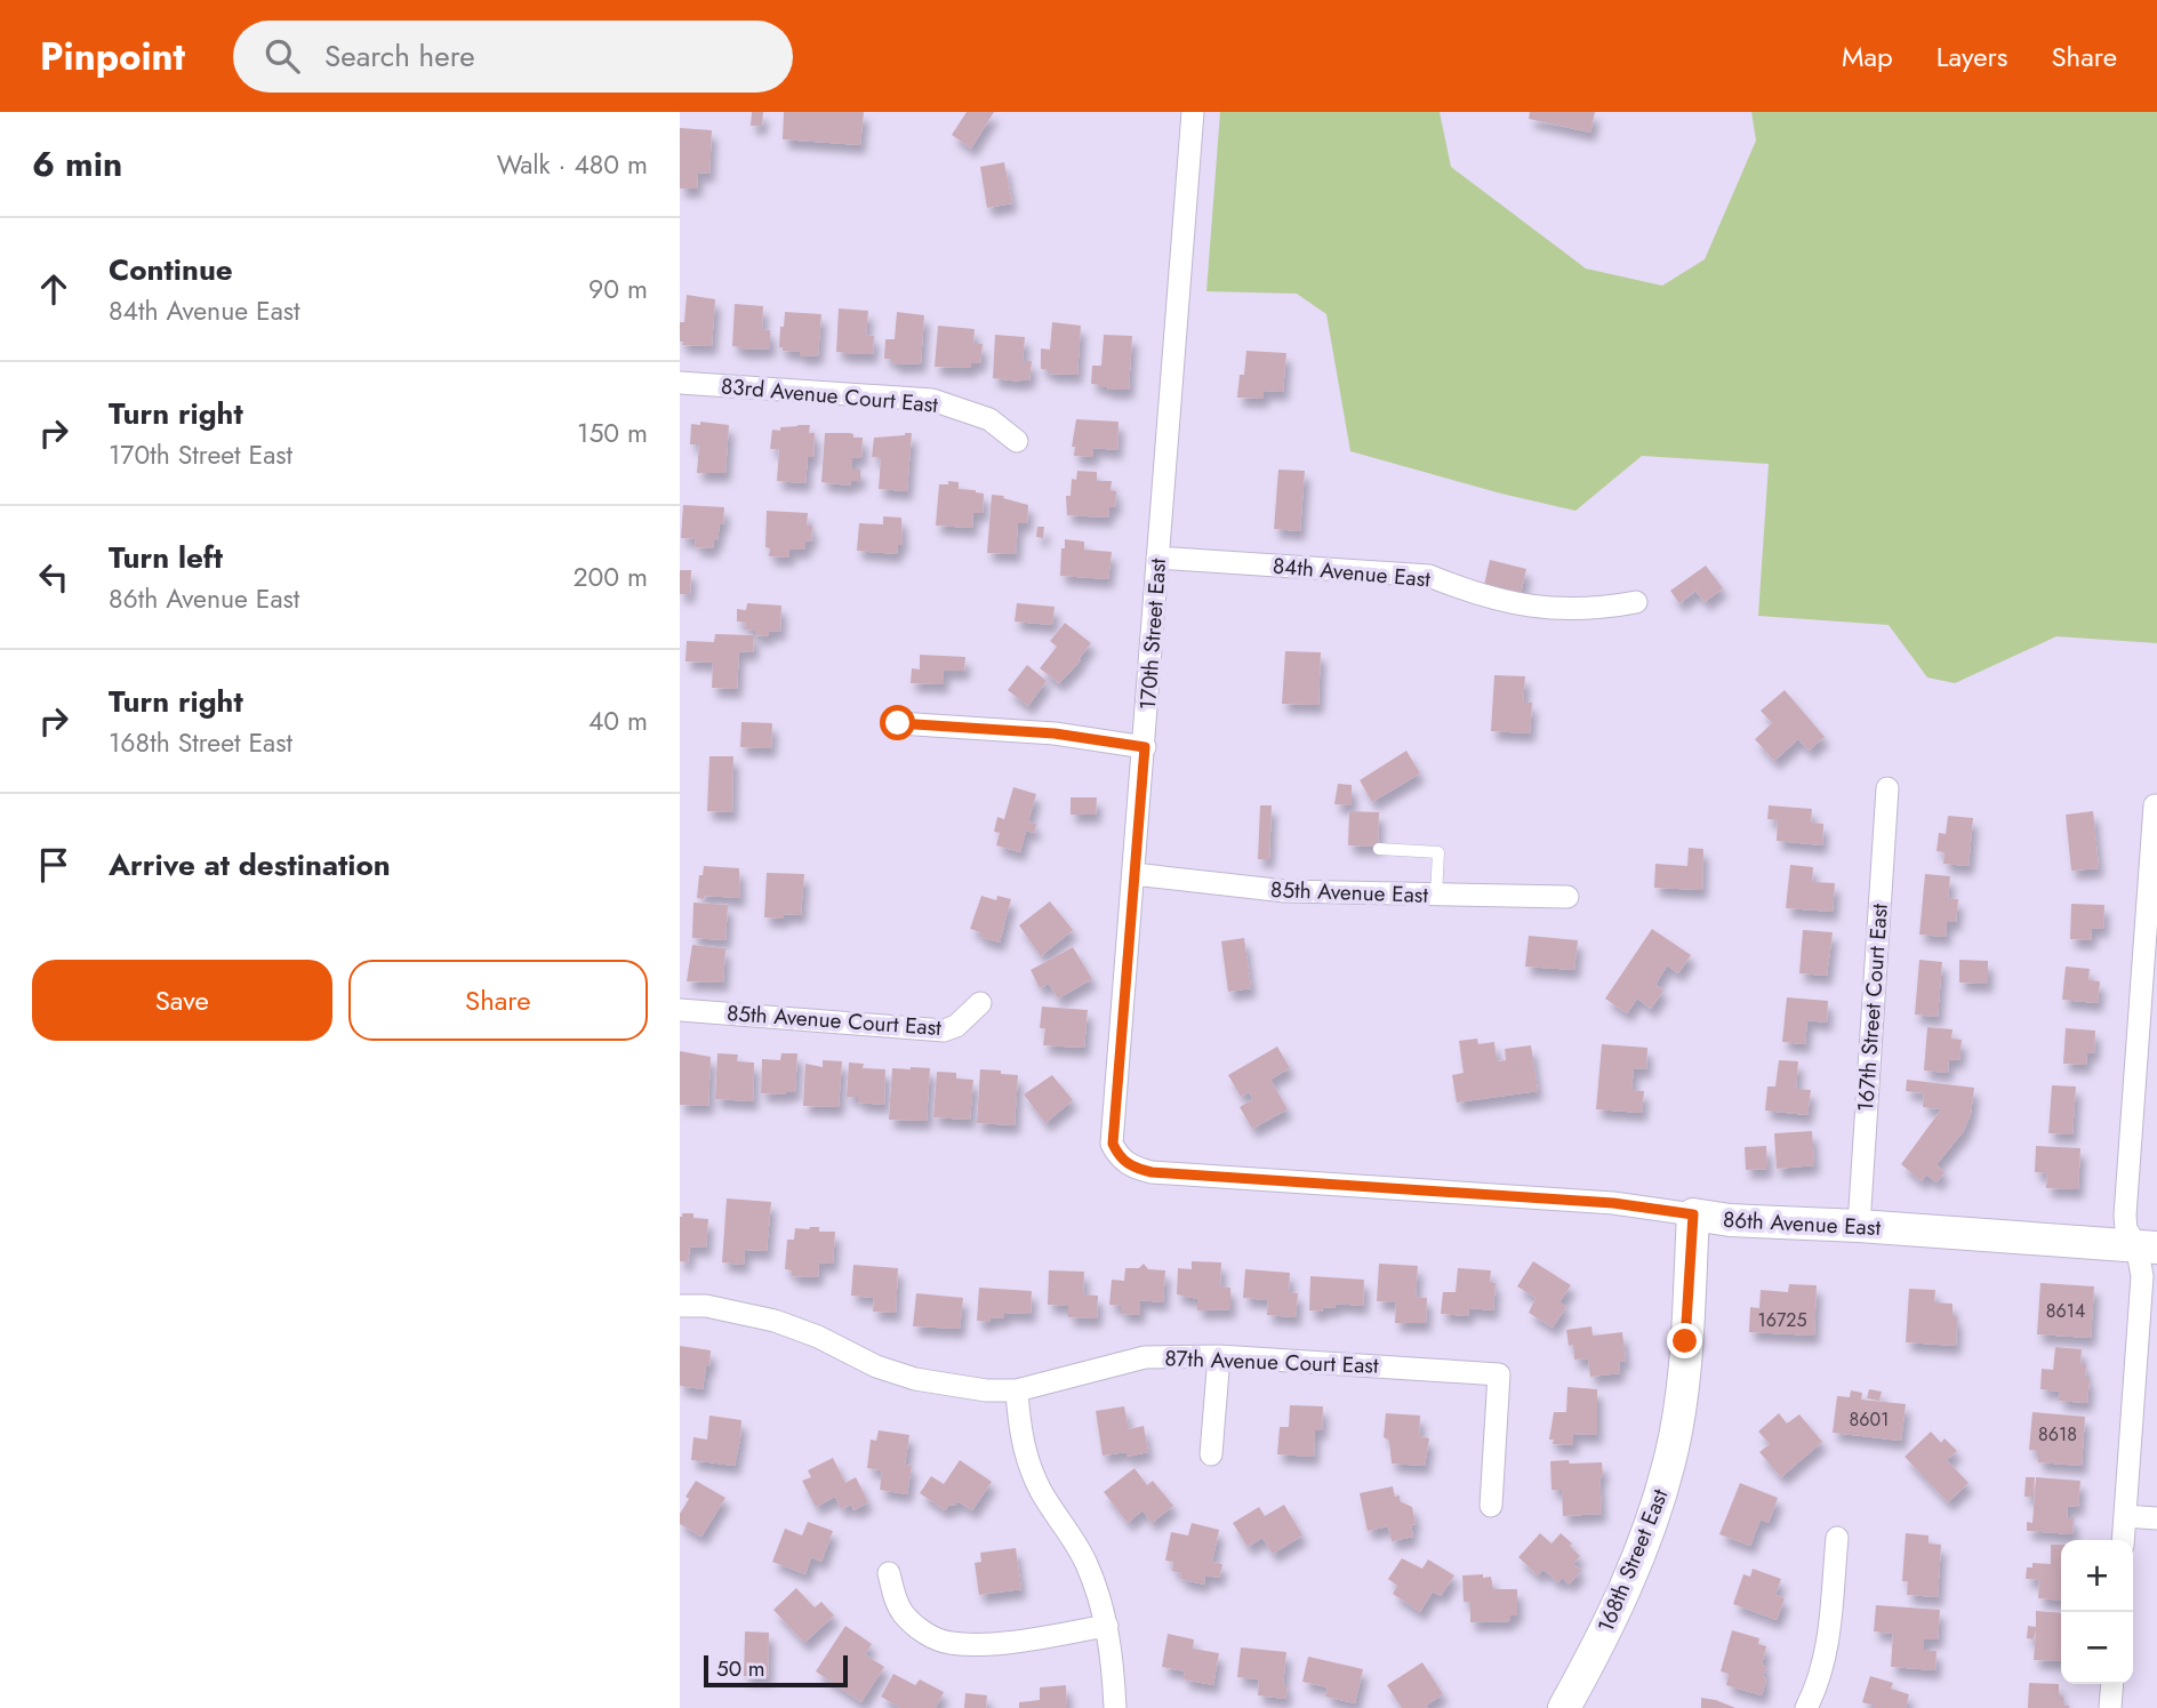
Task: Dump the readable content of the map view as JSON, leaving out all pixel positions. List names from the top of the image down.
{
  "streets": {
    "street": [
      "83rd Avenue Court East",
      "84th Avenue East",
      "170th Street East",
      "85th Avenue East",
      "167th Street Court East",
      "85th Avenue Court East",
      "86th Avenue East",
      "87th Avenue Court East",
      "168th Street East"
    ]
  },
  "crossings": [
    ["84th Avenue East", "170th Street East"],
    ["170th Street East", "85th Avenue East"],
    ["170th Street East", "86th Avenue East"],
    ["167th Street Court East", "86th Avenue East"],
    ["86th Avenue East", "168th Street East"]
  ],
  "house_numbers": [
    "8614",
    "16725",
    "8601",
    "8618"
  ],
  "scale_bar": "50 m",
  "page": {
    "header": "Pinpoint",
    "search": "Search here",
    "nav": ["Map", "Layers", "Share"],
    "heading": ["6 min", "Walk · 480 m"],
    "list": [
      ["Continue", "84th Avenue East", "90 m"],
      ["Turn right", "170th Street East", "150 m"],
      ["Turn left", "86th Avenue East", "200 m"],
      ["Turn right", "168th Street East", "40 m"],
      "Arrive at destination"
    ],
    "buttons": ["Save", "Share"],
    "map_buttons": ["+", "−"],
    "scale": "50 m"
  }
}
